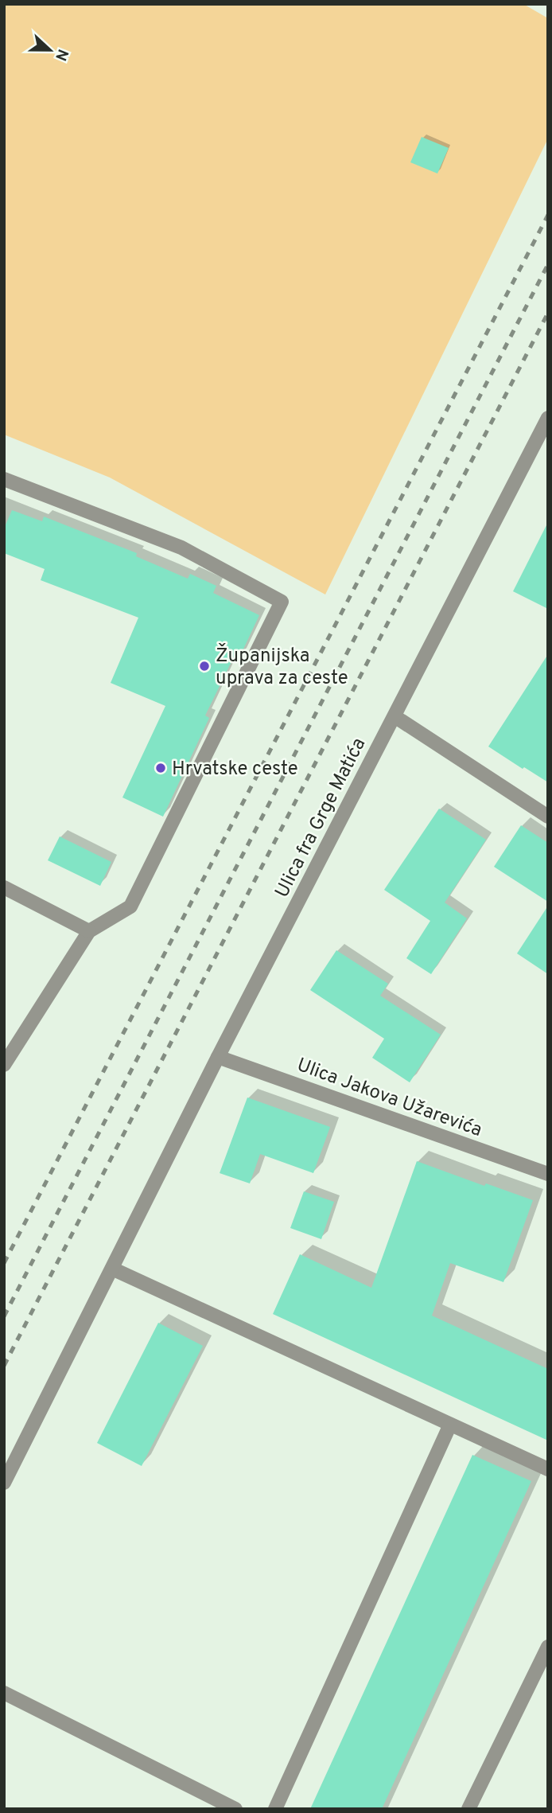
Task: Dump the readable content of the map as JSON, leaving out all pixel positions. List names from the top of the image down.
{
  "streets": {
    "street": ["Ulica fra Grge Matića", "Ulica Jakova Užarevića"]
  },
  "crossings": [
    ["Ulica fra Grge Matića", "Ulica Jakova Užarevića"]
  ],
  "places": ["Županijska uprava za ceste", "Hrvatske ceste"],
  "north": "right"
}
